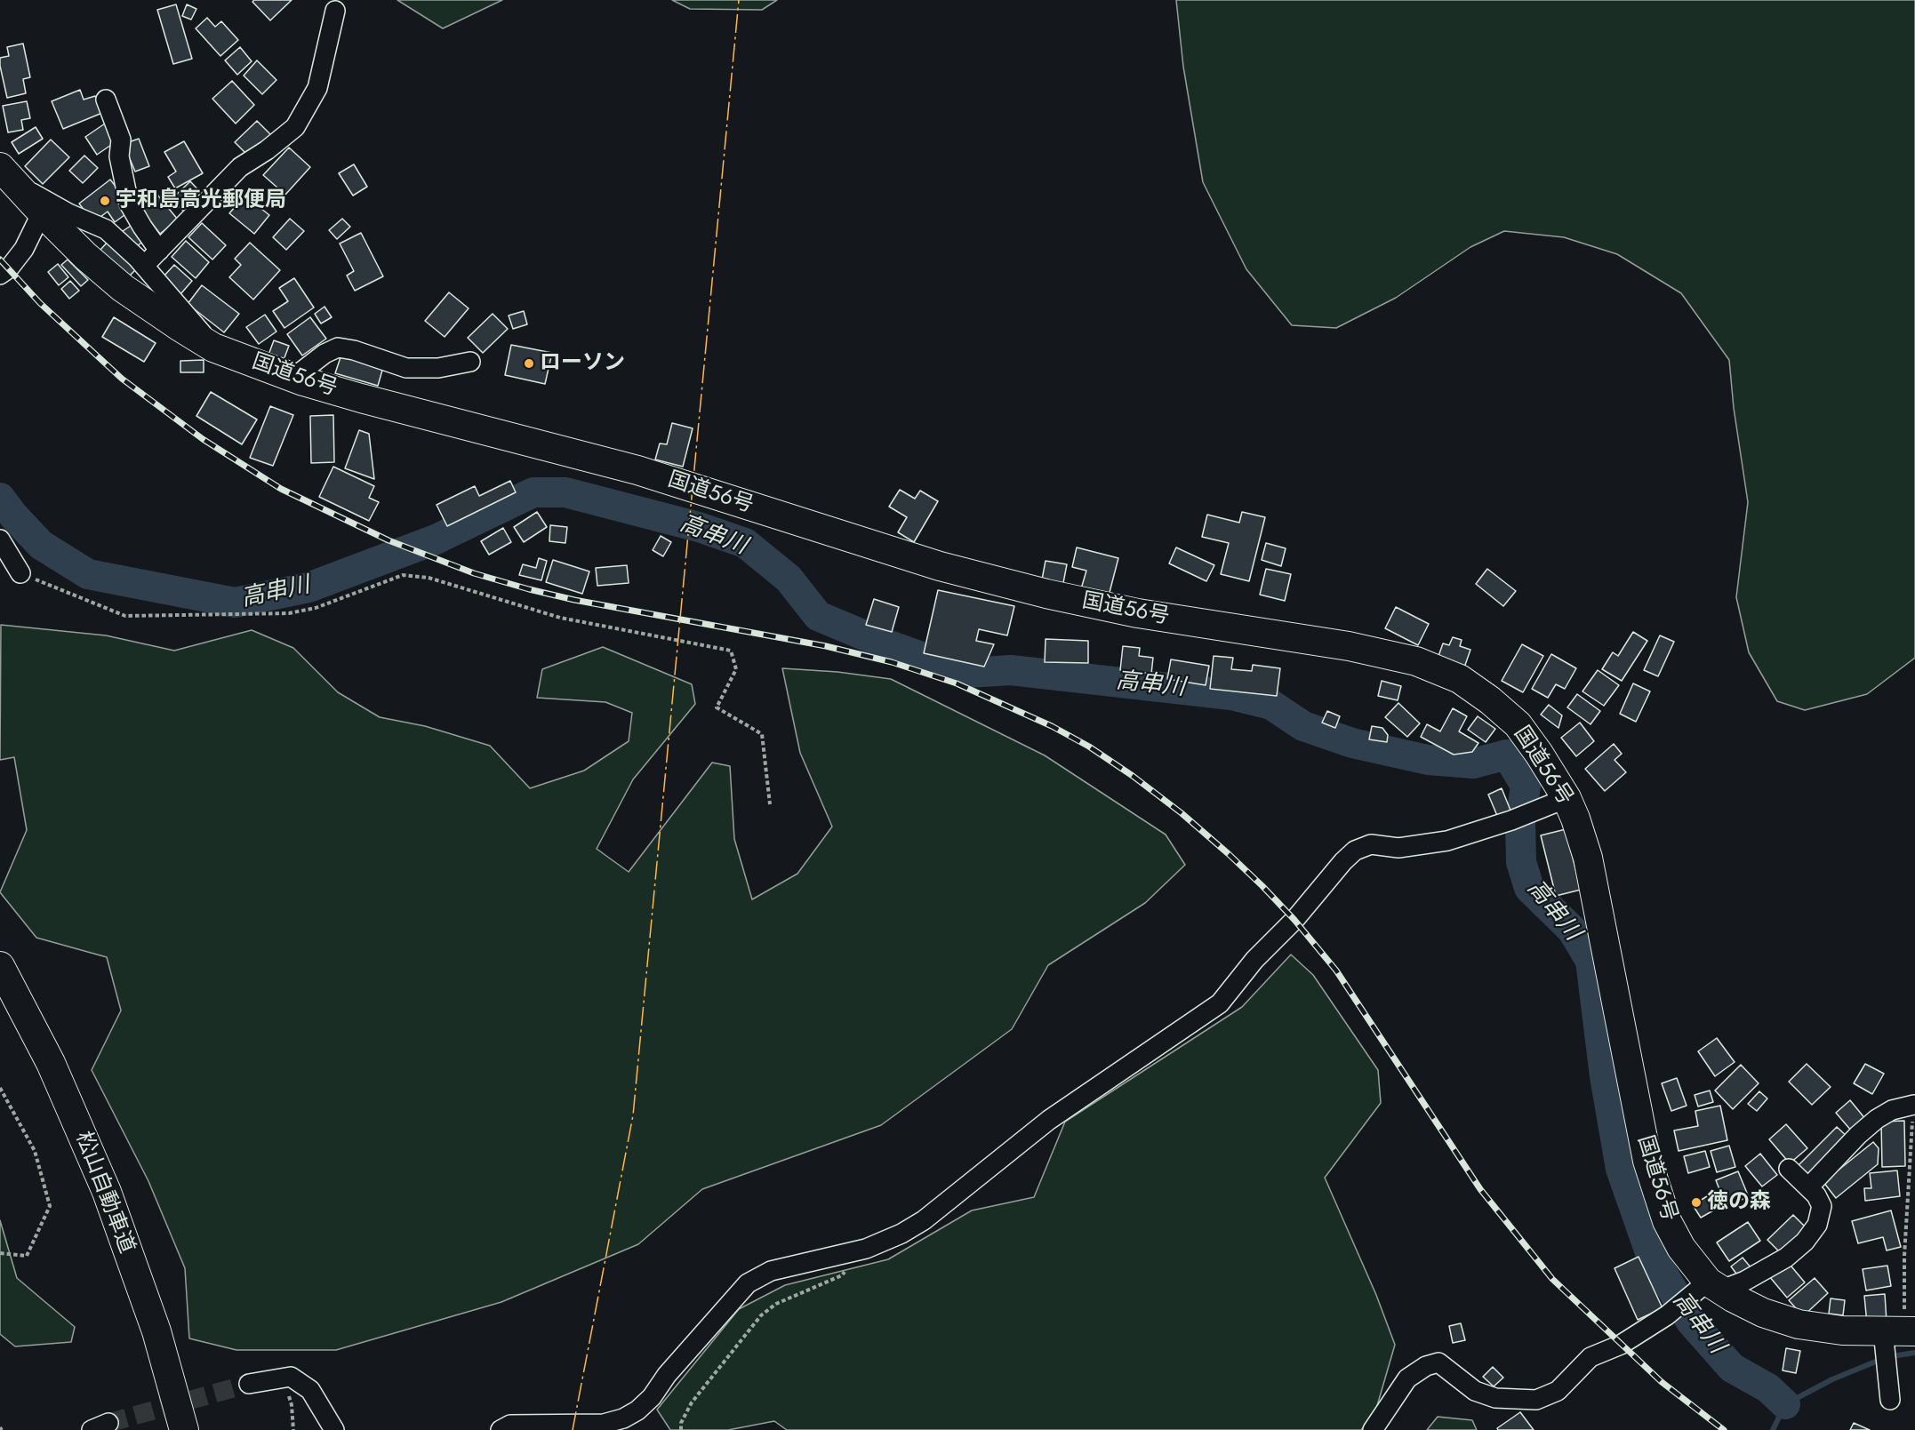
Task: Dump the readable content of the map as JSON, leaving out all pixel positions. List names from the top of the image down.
{
  "streets": {
    "highway": ["国道56号", "松山自動車道"]
  },
  "water": ["高串川"],
  "places": ["宇和島高光郵便局", "ローソン", "徳の森"]
}
